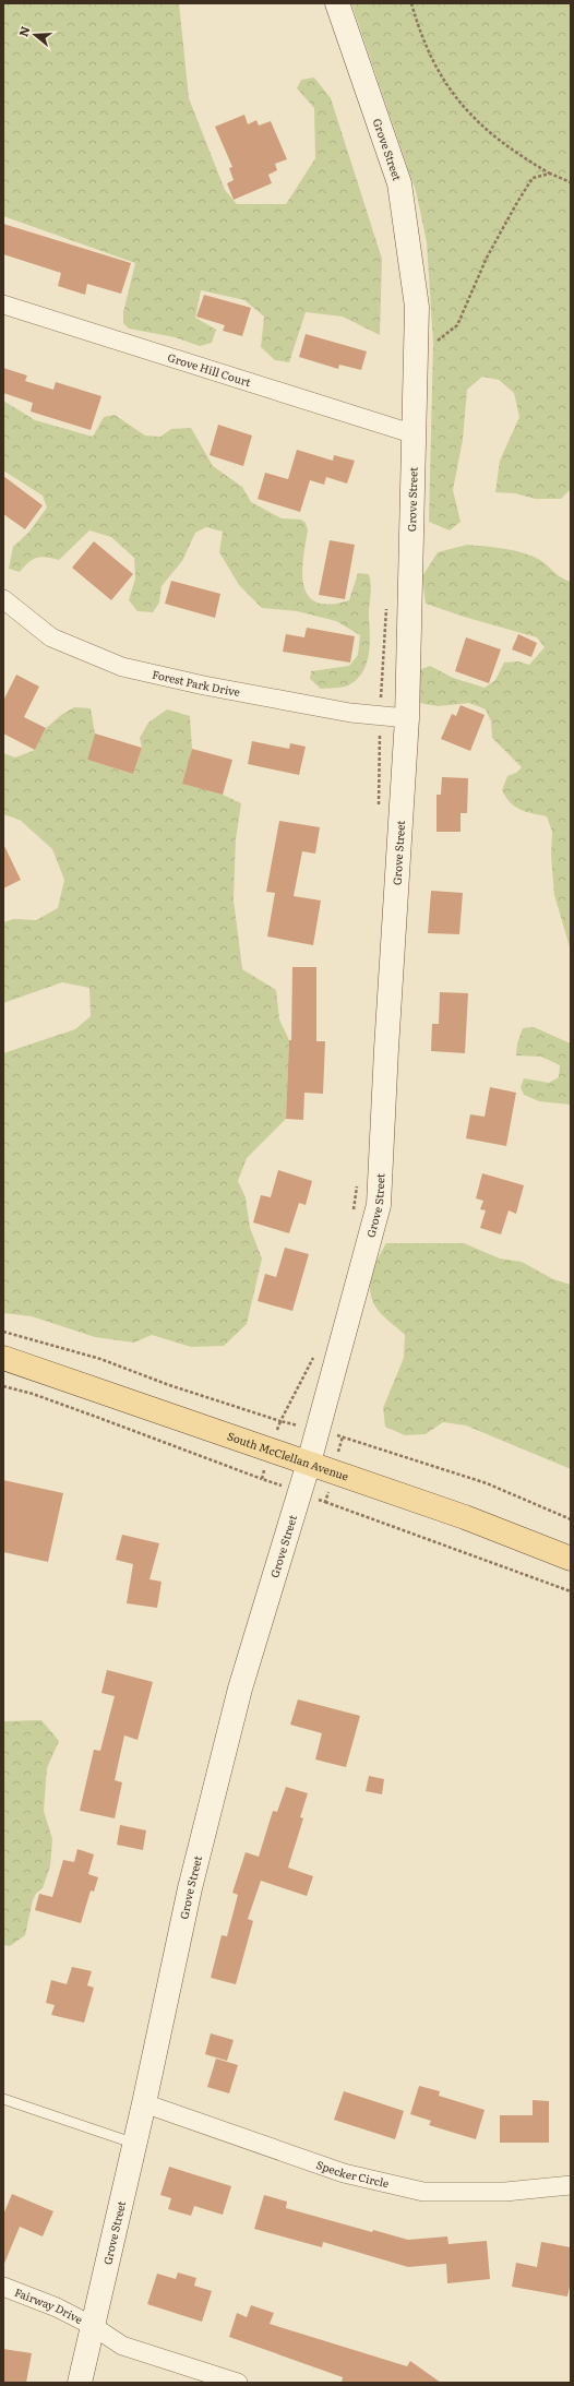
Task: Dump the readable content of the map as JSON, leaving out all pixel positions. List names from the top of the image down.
{
  "streets": {
    "main road": ["Grove Street", "South McClellan Avenue"],
    "street": [
      "Grove Hill Court",
      "Forest Park Drive",
      "Specker Circle",
      "Fairway Drive"
    ]
  },
  "crossings": [
    ["Grove Street", "Grove Hill Court"],
    ["Grove Street", "Forest Park Drive"],
    ["Grove Street", "South McClellan Avenue"],
    ["Grove Street", "Specker Circle"],
    ["Grove Street", "Fairway Drive"]
  ],
  "north": "left"
}
